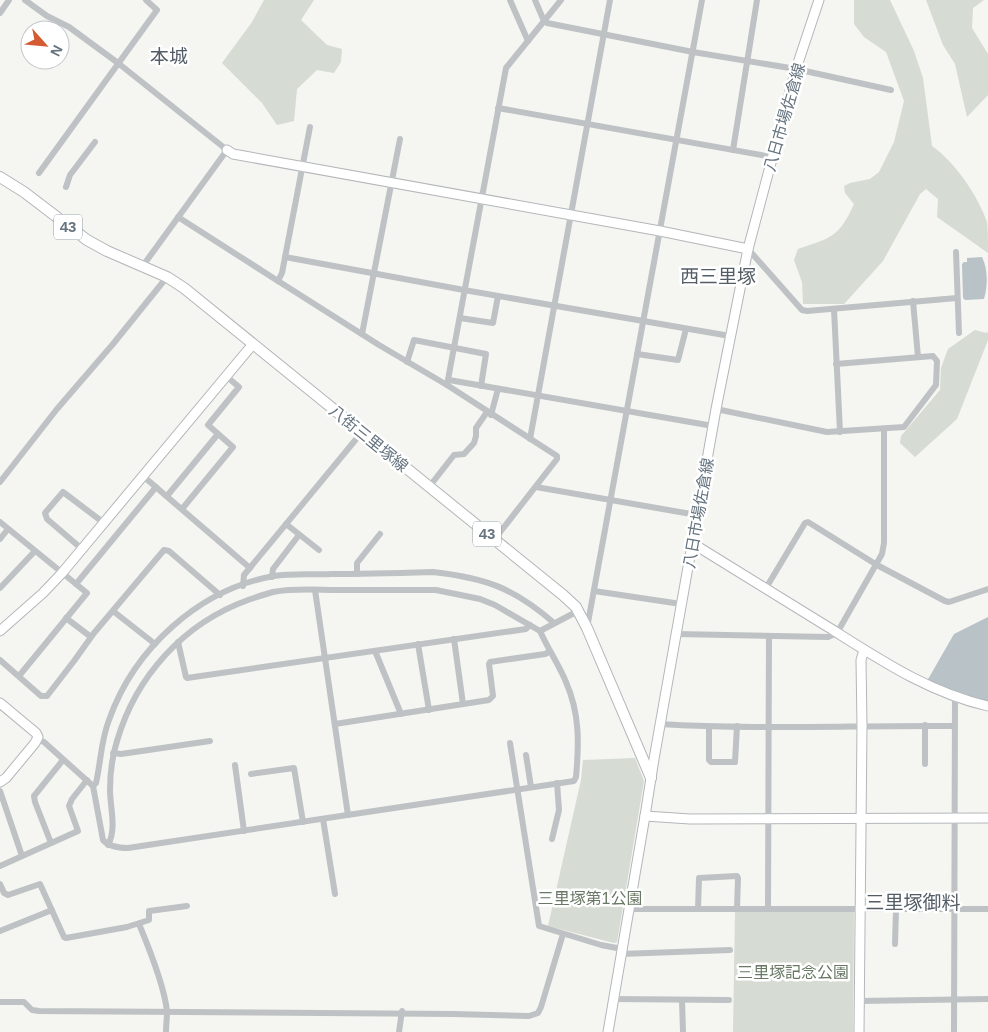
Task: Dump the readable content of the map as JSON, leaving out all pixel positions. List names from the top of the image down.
{
  "streets": {
    "main road": ["43", "八街三里塚線"],
    "street": ["八日市場佐倉線"]
  },
  "crossings": [
    ["八日市場佐倉線", "八街三里塚線"]
  ],
  "districts": ["本城", "西三里塚", "三里塚御料"],
  "parks": ["三里塚第1公園", "三里塚記念公園"],
  "north": "bottom right"
}
